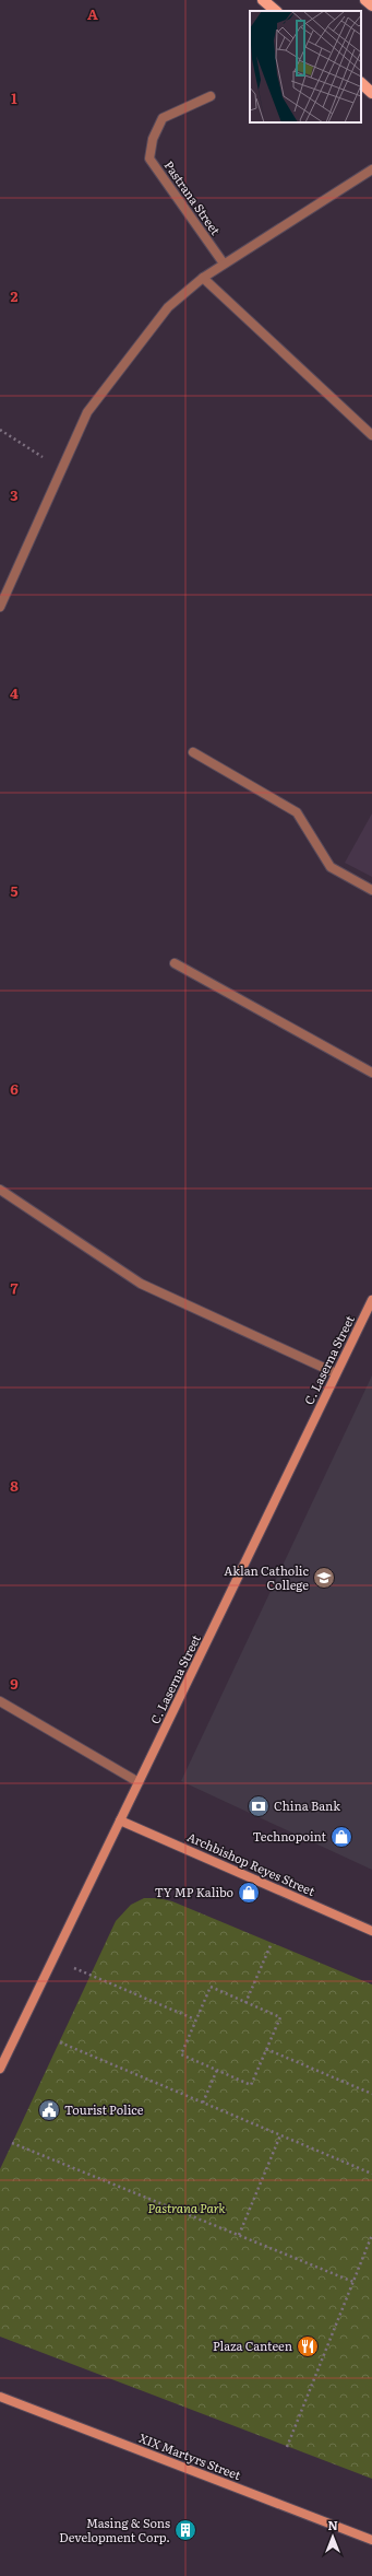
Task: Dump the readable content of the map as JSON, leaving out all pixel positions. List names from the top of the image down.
{
  "streets": {
    "street": [
      "Pastrana Street",
      "C. Laserna Street",
      "Archbishop Reyes Street",
      "XIX Martyrs Street"
    ]
  },
  "crossings": [
    ["C. Laserna Street", "Archbishop Reyes Street"]
  ],
  "parks": ["Pastrana Park"],
  "places": {
    "school or university": ["Aklan Catholic College"],
    "bank": ["China Bank"],
    "shop": ["Technopoint", "TY MP Kalibo"],
    "public building": ["Tourist Police"],
    "restaurant": ["Plaza Canteen"],
    "building": ["Masing & Sons Development Corp."]
  },
  "north": "top",
  "grid": {
    "columns": ["A"],
    "rows": [
      "1",
      "2",
      "3",
      "4",
      "5",
      "6",
      "7",
      "8",
      "9"
    ]
  }
}
